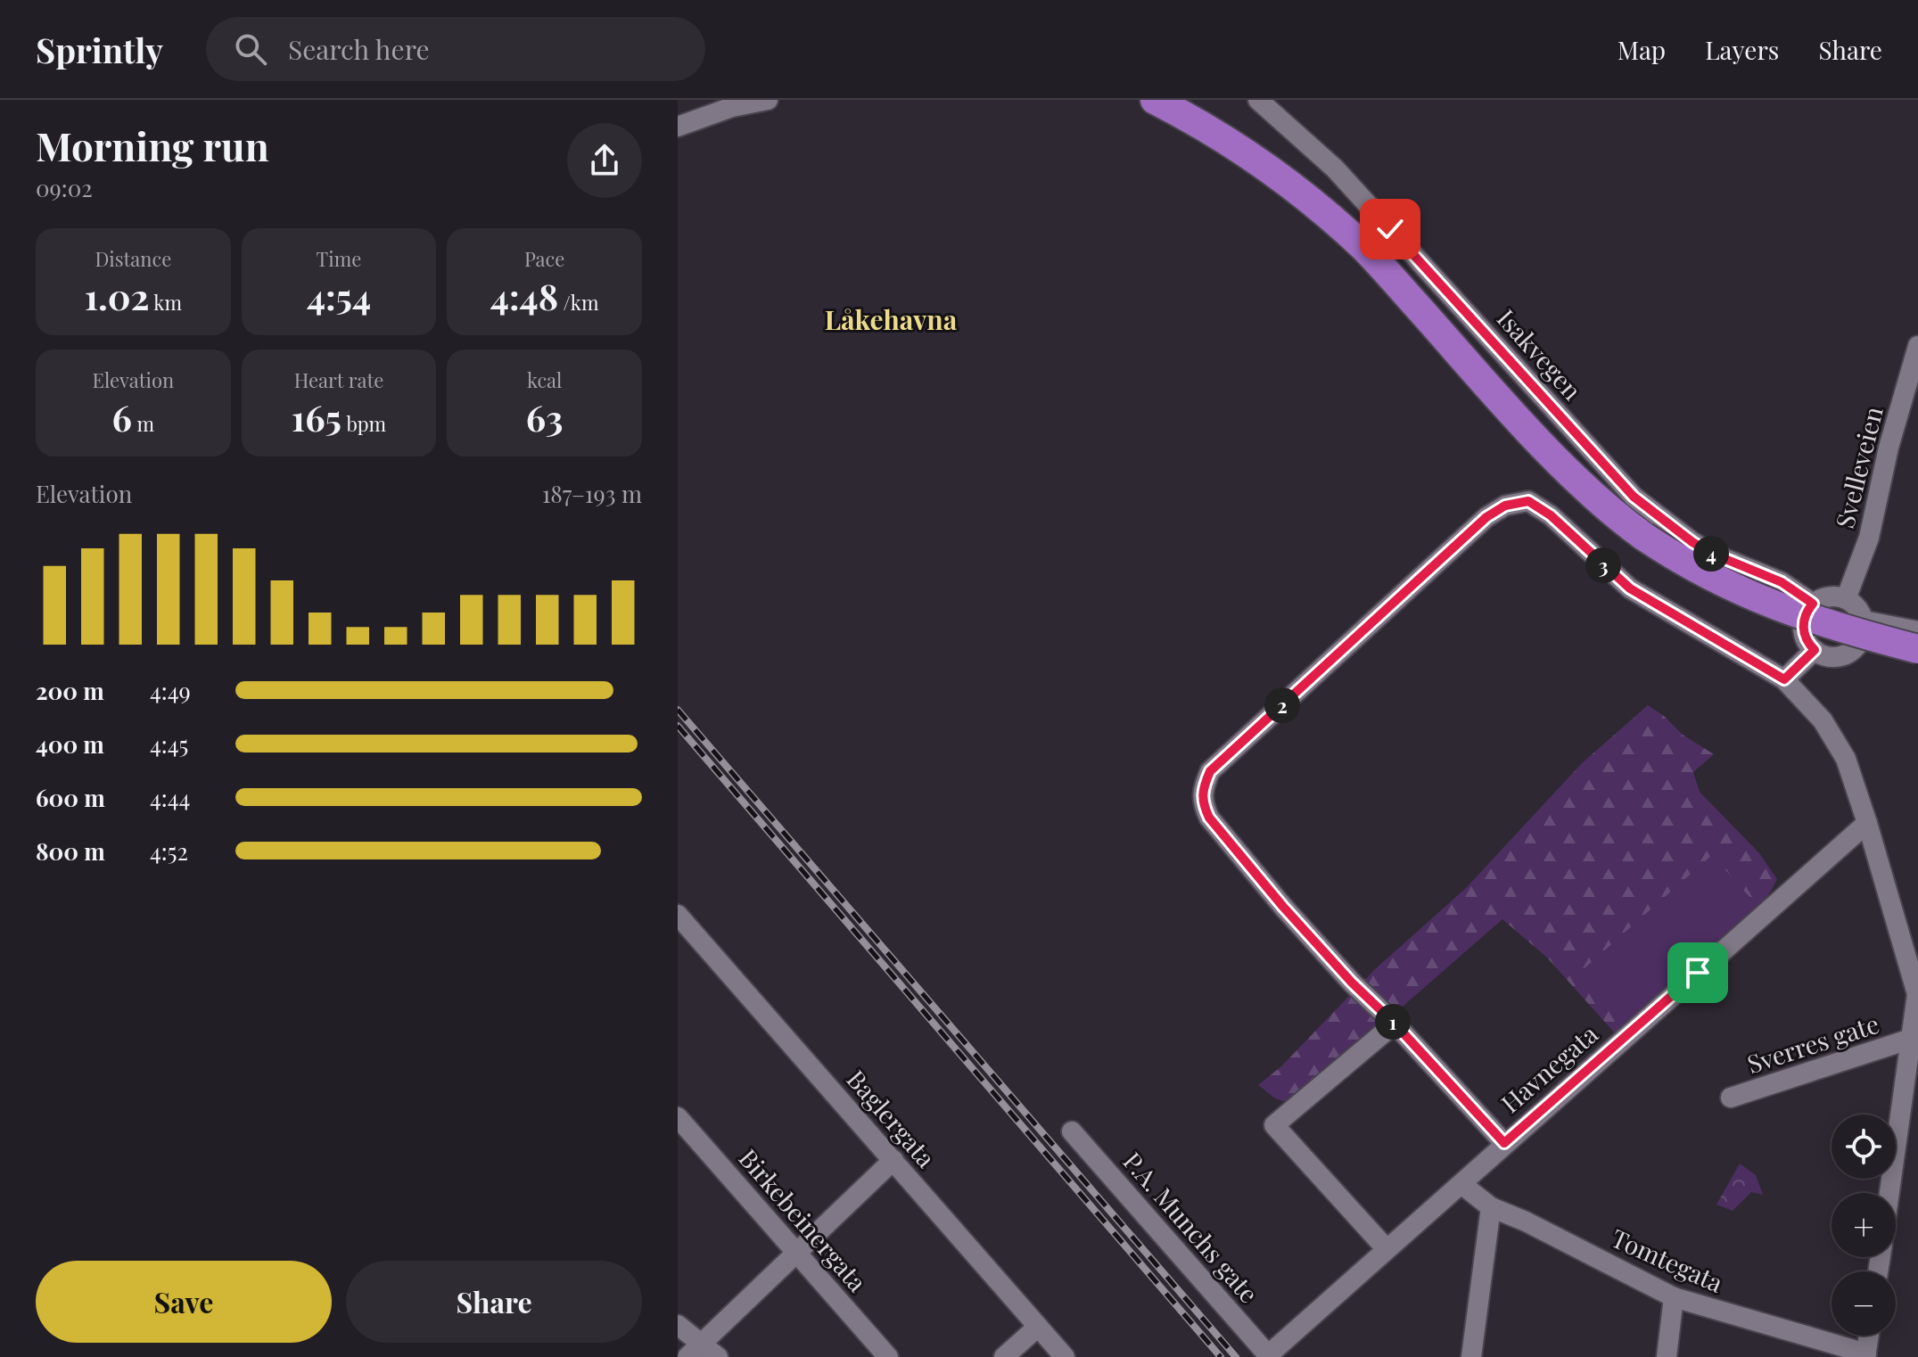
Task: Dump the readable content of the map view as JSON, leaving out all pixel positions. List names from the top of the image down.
{
  "streets": {
    "street": [
      "Isakvegen",
      "Svelleveien",
      "Sverres gate",
      "Havnegata",
      "Baglergata",
      "Birkebeinergata",
      "P.A. Munchs gate",
      "Tomtegata"
    ]
  },
  "crossings": [
    ["Isakvegen", "Svelleveien"],
    ["Havnegata", "P.A. Munchs gate"],
    ["Havnegata", "Tomtegata"]
  ],
  "districts": ["Låkehavna"],
  "page": {
    "header": "Sprintly",
    "search": "Search here",
    "nav": ["Map", "Layers", "Share"],
    "heading": ["Morning run", "09:02"],
    "stats": [
      ["Distance", "1.02 km"],
      ["Time", "4:54"],
      ["Pace", "4:48 /km"],
      ["Elevation", "6 m"],
      ["Heart rate", "165 bpm"],
      ["kcal", "63"]
    ],
    "chart": ["Elevation", "187–193 m"],
    "pins": [
      "4",
      "3",
      "2",
      "1"
    ],
    "list": [
      {
        "name": "200 m",
        "note": "4:49"
      },
      {
        "name": "400 m",
        "note": "4:45"
      },
      {
        "name": "600 m",
        "note": "4:44"
      },
      {
        "name": "800 m",
        "note": "4:52"
      }
    ],
    "map_buttons": ["+", "−"],
    "buttons": ["Save", "Share"]
  }
}
